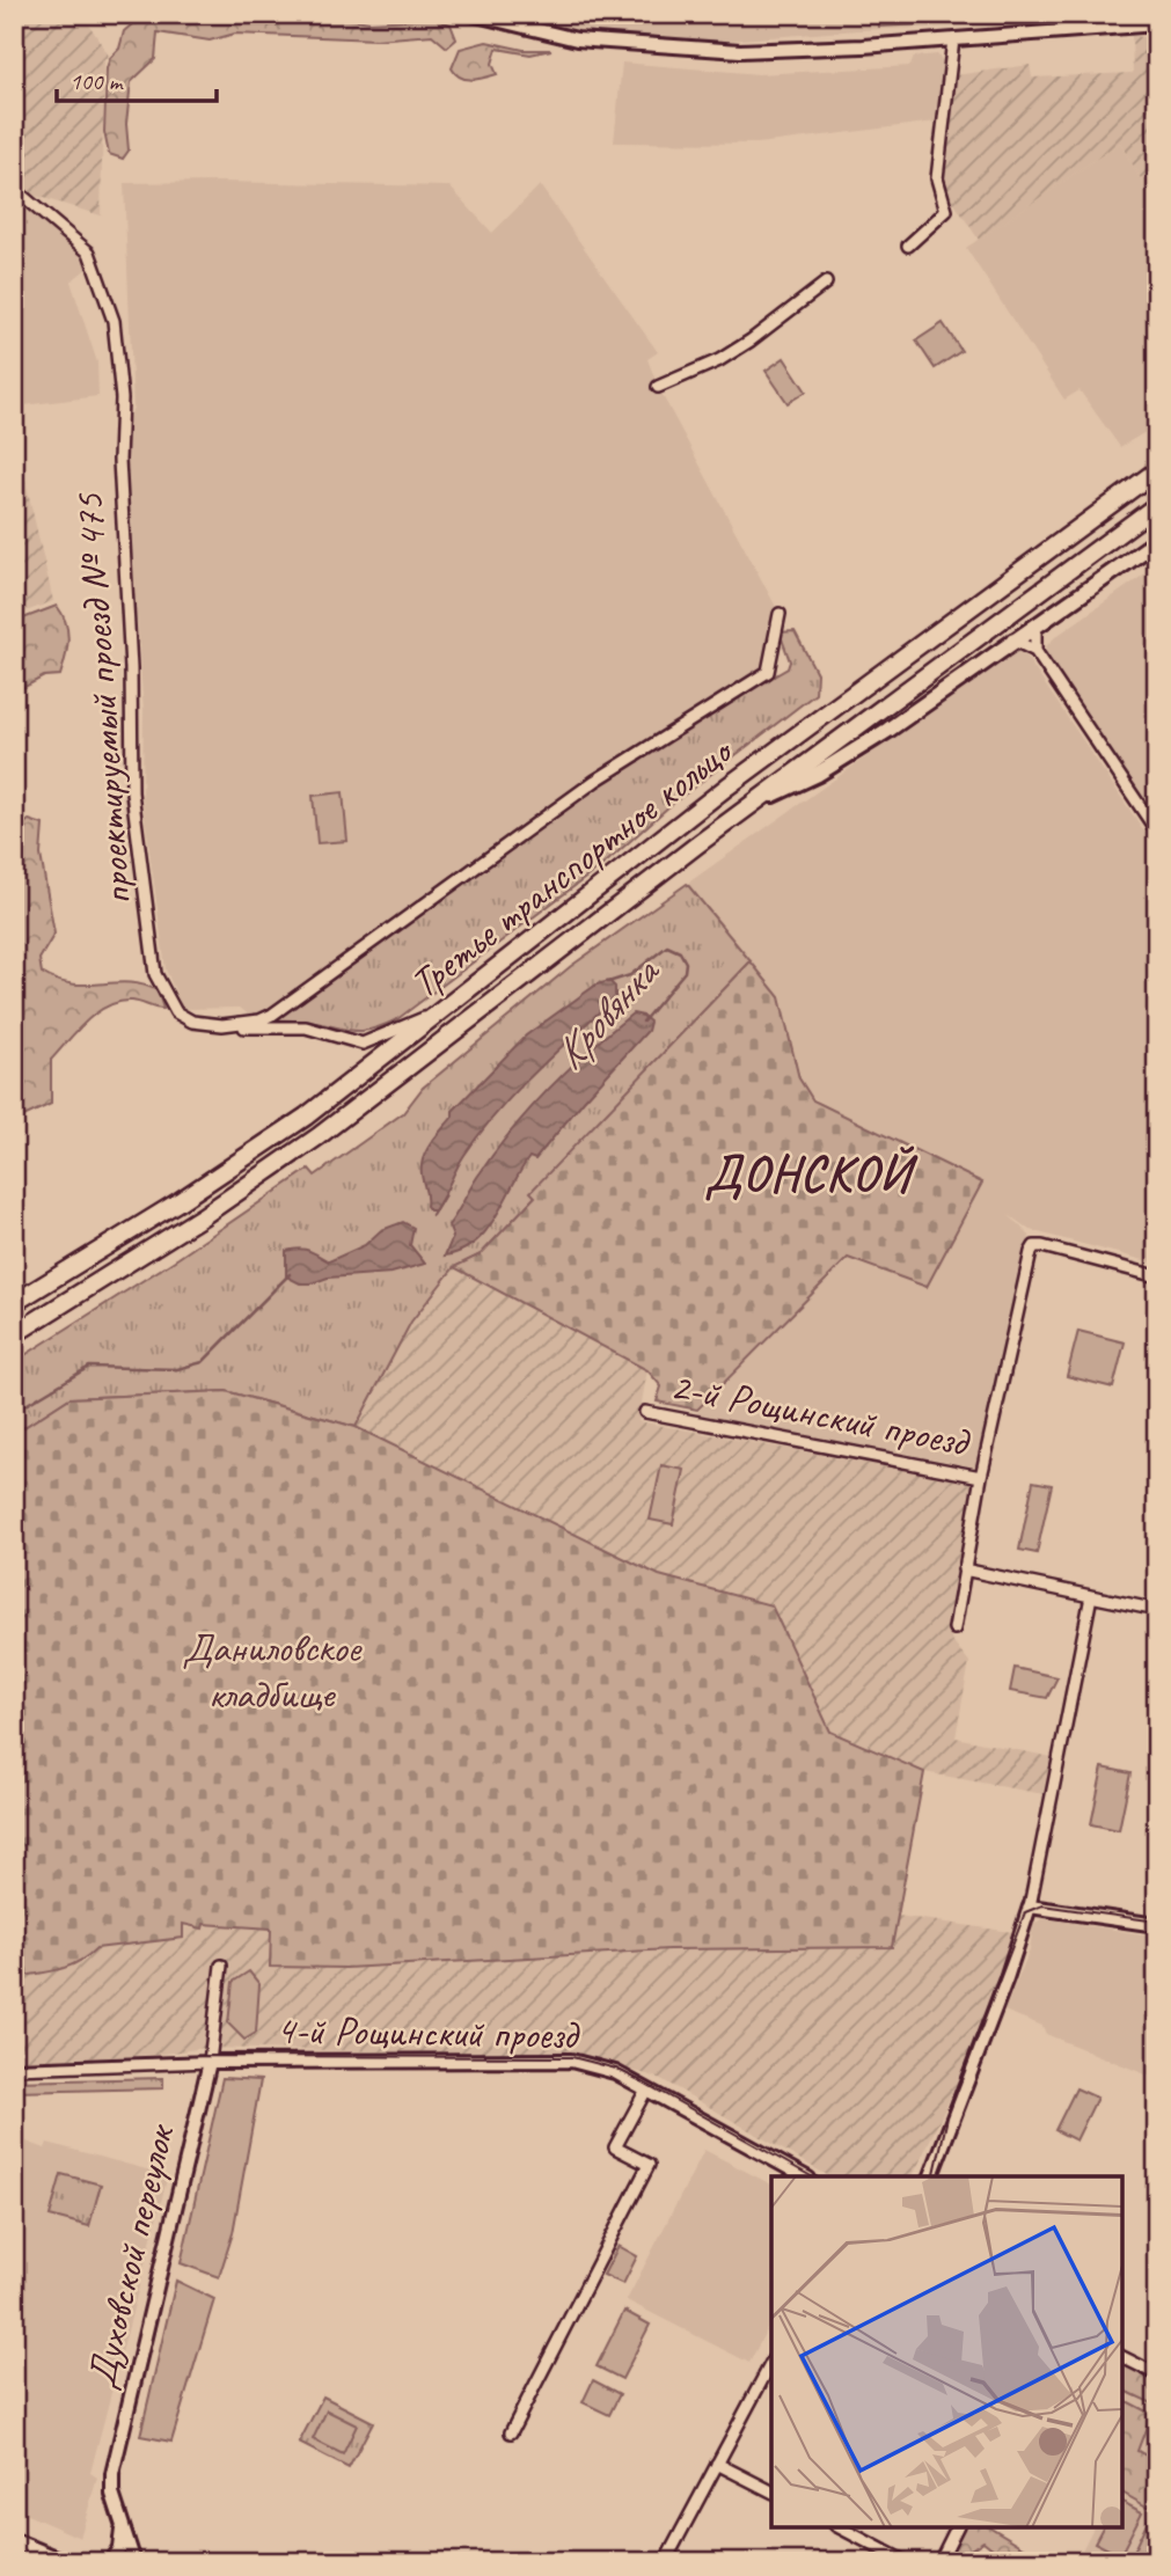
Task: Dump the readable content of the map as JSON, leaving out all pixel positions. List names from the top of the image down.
{
  "streets": {
    "main road": ["Третье транспортное кольцо"],
    "street": [
      "проектируемый проезд № 475",
      "2-й Рощинский проезд",
      "4-й Рощинский проезд",
      "Духовской переулок"
    ]
  },
  "crossings": [
    ["4-й Рощинский проезд", "Духовской переулок"]
  ],
  "districts": ["ДОНСКОЙ"],
  "water": ["Кровянка"],
  "parks": ["Даниловское кладбище"],
  "scale_bar": "100 m"
}
